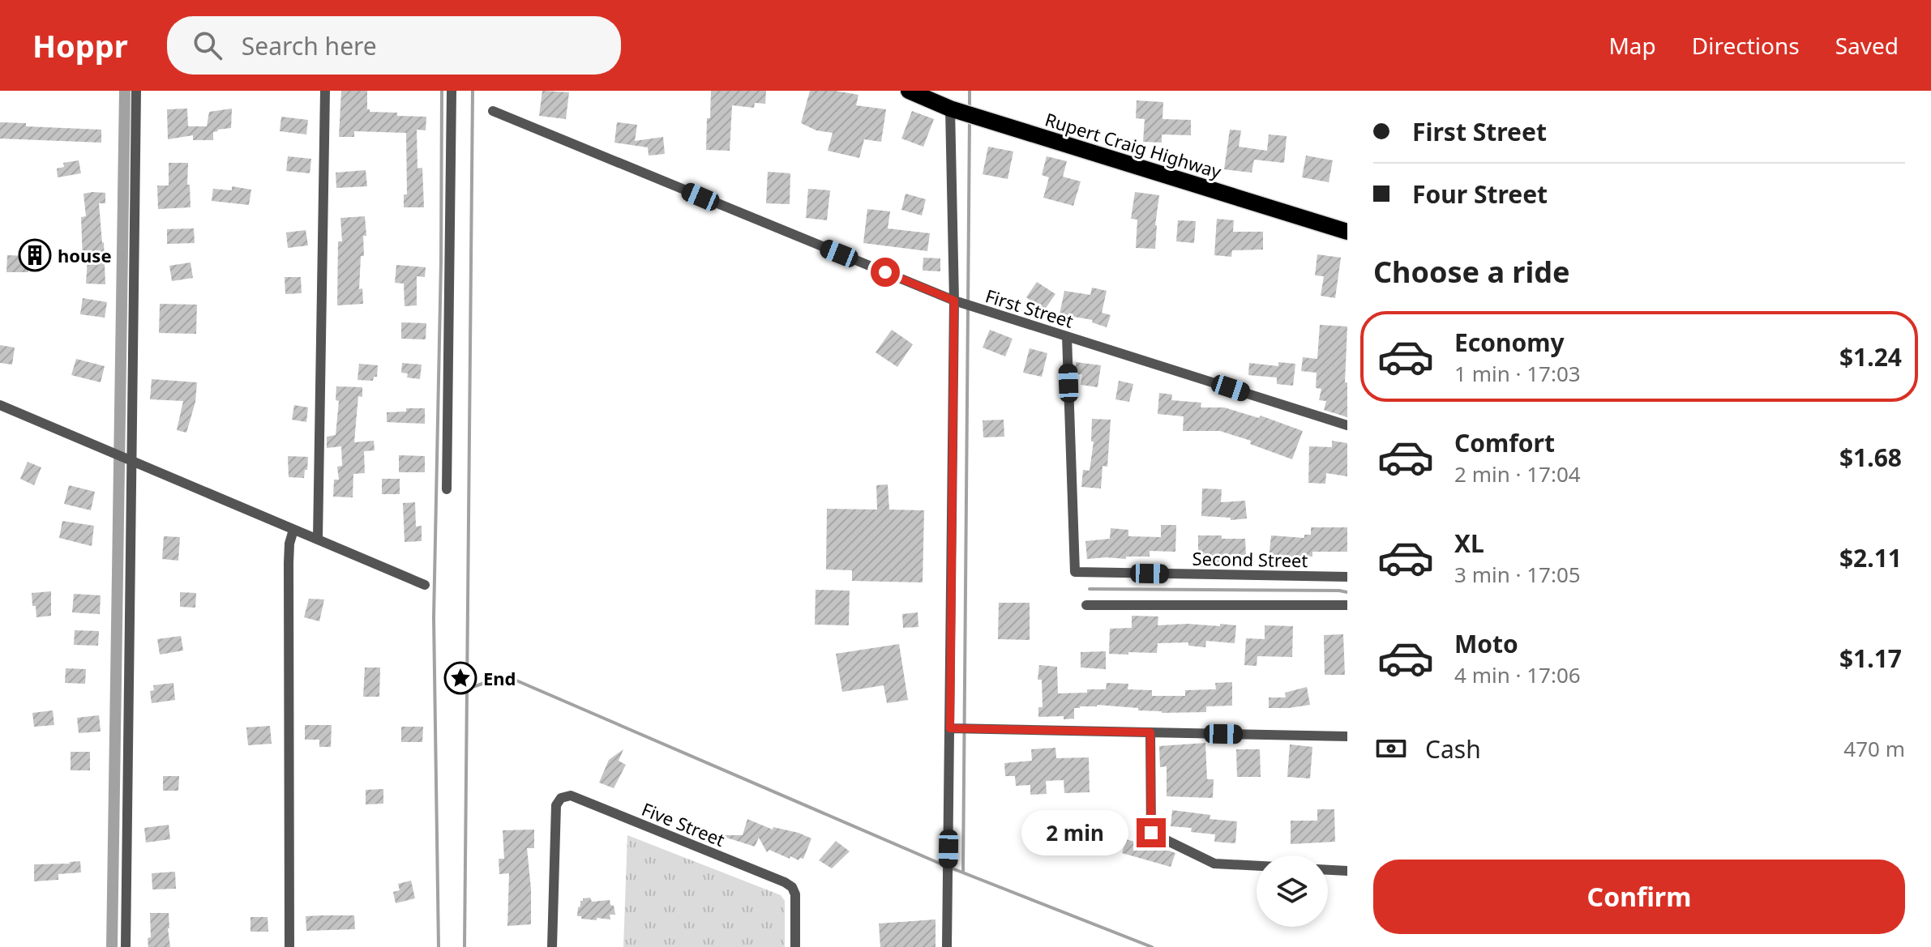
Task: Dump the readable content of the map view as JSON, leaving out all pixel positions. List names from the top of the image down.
{
  "streets": {
    "main road": ["Rupert Craig Highway"],
    "street": ["First Street", "Second Street", "Five Street"]
  },
  "crossings": [
    ["First Street", "Second Street"]
  ],
  "places": {
    "building": ["house"],
    "place": ["End"]
  },
  "page": {
    "header": "Hoppr",
    "search": "Search here",
    "nav": ["Map", "Directions", "Saved"],
    "banner": ["First Street", "Four Street"],
    "heading": "Choose a ride",
    "list": [
      {
        "name": "Economy",
        "note": "1 min · 17:03",
        "value": "$1.24"
      },
      {
        "name": "Comfort",
        "note": "2 min · 17:04",
        "value": "$1.68"
      },
      {
        "name": "XL",
        "note": "3 min · 17:05",
        "value": "$2.11"
      },
      {
        "name": "Moto",
        "note": "4 min · 17:06",
        "value": "$1.17"
      }
    ],
    "pay": ["Cash", "470 m"],
    "bubble": "2 min",
    "buttons": "Confirm"
  }
}
